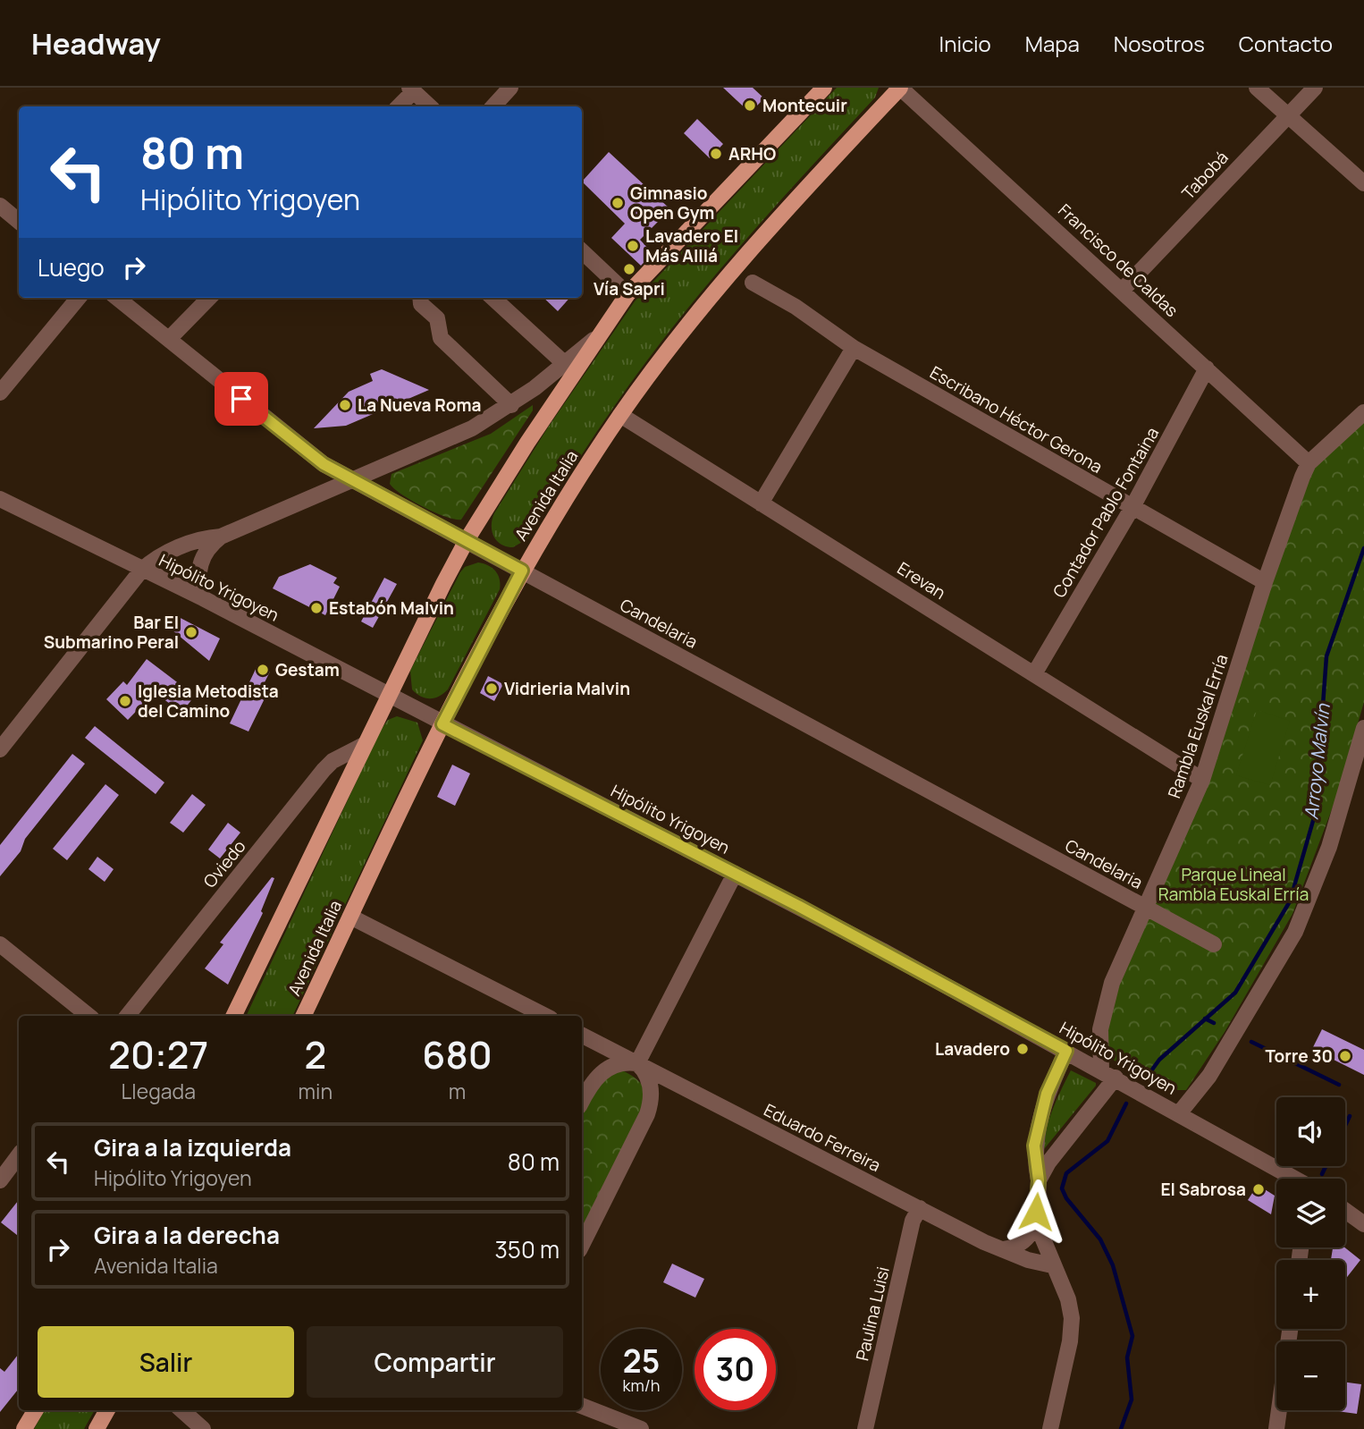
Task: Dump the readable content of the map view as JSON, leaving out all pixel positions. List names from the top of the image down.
{
  "streets": {
    "main road": ["Avenida Italia"],
    "street": [
      "Tabobá",
      "Francisco de Caldas",
      "Escribano Héctor Gerona",
      "Contador Pablo Fontaina",
      "Erevan",
      "Hipólito Yrigoyen",
      "Candelaria",
      "Rambla Euskal Erría",
      "Oviedo",
      "Eduardo Ferreira",
      "Paulina Luisi"
    ]
  },
  "crossings": [
    ["Tabobá", "Francisco de Caldas"],
    ["Francisco de Caldas", "Avenida Italia"],
    ["Francisco de Caldas", "Contador Pablo Fontaina"],
    ["Francisco de Caldas", "Rambla Euskal Erría"],
    ["Escribano Héctor Gerona", "Contador Pablo Fontaina"],
    ["Escribano Héctor Gerona", "Rambla Euskal Erría"],
    ["Avenida Italia", "Erevan"],
    ["Avenida Italia", "Hipólito Yrigoyen"],
    ["Avenida Italia", "Candelaria"],
    ["Contador Pablo Fontaina", "Erevan"],
    ["Erevan", "Rambla Euskal Erría"],
    ["Hipólito Yrigoyen", "Rambla Euskal Erría"],
    ["Candelaria", "Rambla Euskal Erría"],
    ["Eduardo Ferreira", "Paulina Luisi"]
  ],
  "water": ["Arroyo Malvín"],
  "parks": ["Parque Lineal Rambla Euskal Erría"],
  "places": [
    "Montecuir",
    "ARHO",
    "Gimnasio Open Gym",
    "Lavadero El Más Alllá",
    "Vía Sapri",
    "La Nueva Roma",
    "Estabón Malvin",
    "Bar El Submarino Peral",
    "Gestam",
    "Vidrieria Malvin",
    "Iglesia Metodista del Camino",
    "Lavadero",
    "Torre 30",
    "El Sabrosa"
  ],
  "page": {
    "header": "Headway",
    "nav": [
      "Inicio",
      "Mapa",
      "Nosotros",
      "Contacto"
    ],
    "turn": ["80 m", "Hipólito Yrigoyen"],
    "then": "Luego",
    "eta": [
      "20:27",
      "Llegada",
      "2",
      "min",
      "680",
      "m"
    ],
    "map_buttons": ["+", "−"],
    "list": [
      {
        "name": "Gira a la izquierda",
        "note": "Hipólito Yrigoyen",
        "value": "80 m"
      },
      {
        "name": "Gira a la derecha",
        "note": "Avenida Italia",
        "value": "350 m"
      }
    ],
    "buttons": ["Salir", "Compartir"],
    "speed": "25 km/h",
    "limit": "30"
  }
}
